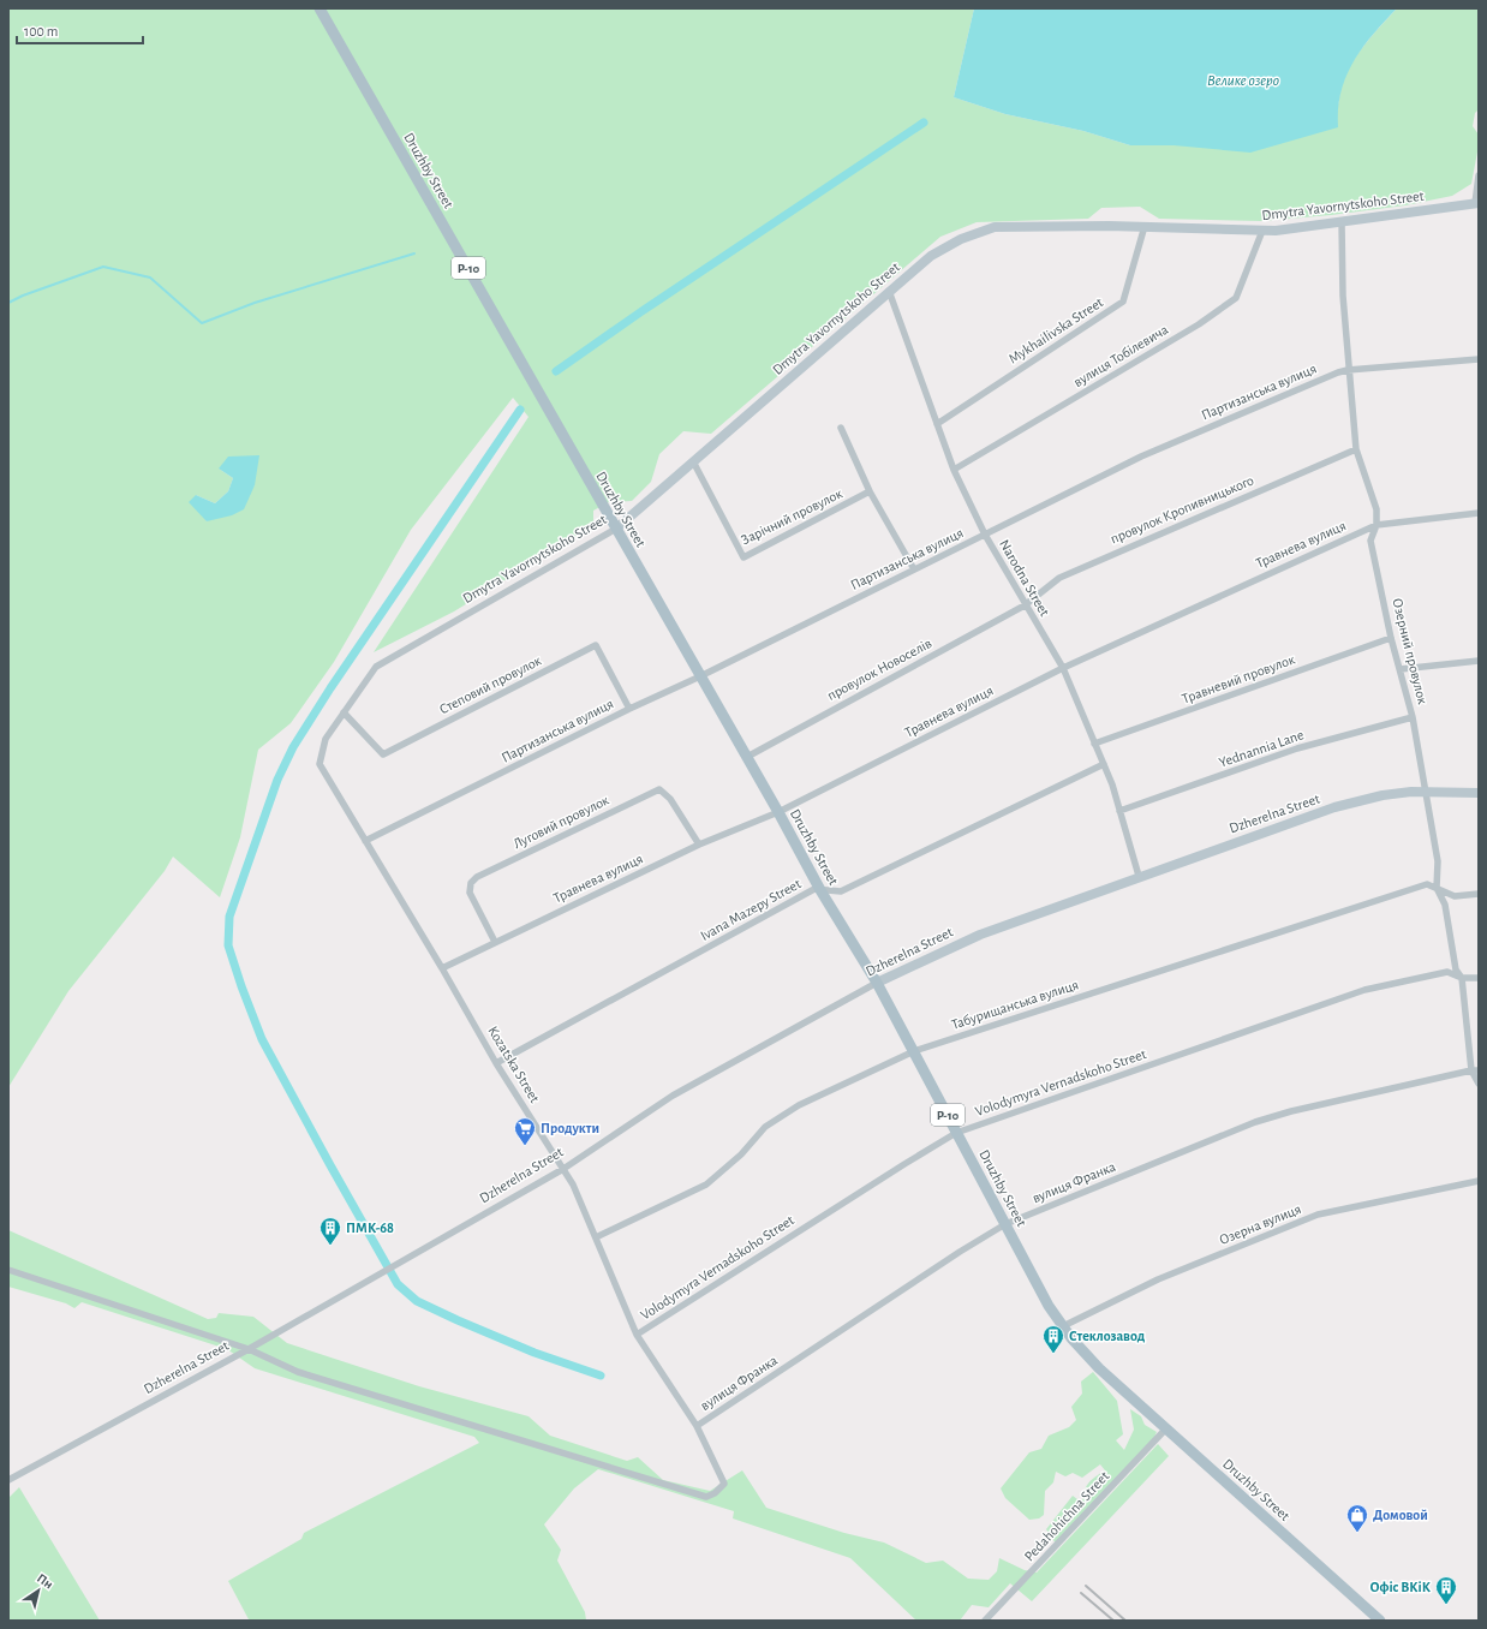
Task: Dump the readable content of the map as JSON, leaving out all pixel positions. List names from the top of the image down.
{
  "streets": {
    "main road": [
      "Druzhby Street",
      "Dmytra Yavornytskoho Street",
      "Р-10",
      "Dzherelna Street"
    ],
    "street": [
      "Mykhailivska Street",
      "вулиця Тобілевича",
      "Партизанська вулиця",
      "провулок Кропивницького",
      "Зарічний провулок",
      "Травнева вулиця",
      "Narodna Street",
      "Озерний провулок",
      "провулок Новоселів",
      "Травневий провулок",
      "Степовий провулок",
      "Yednannia Lane",
      "Луговий провулок",
      "Ivana Mazepy Street",
      "Табурищанська вулиця",
      "Kozatska Street",
      "Volodymyra Vernadskoho Street",
      "вулиця Франка",
      "Озерна вулиця",
      "Pedahohichna Street"
    ]
  },
  "crossings": [
    ["Druzhby Street", "Dmytra Yavornytskoho Street"],
    ["Druzhby Street", "Партизанська вулиця"],
    ["Druzhby Street", "Травнева вулиця"],
    ["Druzhby Street", "провулок Новоселів"],
    ["Druzhby Street", "Dzherelna Street"],
    ["Druzhby Street", "Ivana Mazepy Street"],
    ["Druzhby Street", "Табурищанська вулиця"],
    ["Druzhby Street", "Volodymyra Vernadskoho Street"],
    ["Druzhby Street", "вулиця Франка"],
    ["Druzhby Street", "Озерна вулиця"],
    ["Druzhby Street", "Pedahohichna Street"],
    ["Dmytra Yavornytskoho Street", "Mykhailivska Street"],
    ["Dmytra Yavornytskoho Street", "вулиця Тобілевича"],
    ["Dmytra Yavornytskoho Street", "Зарічний провулок"],
    ["Dmytra Yavornytskoho Street", "Narodna Street"],
    ["Dmytra Yavornytskoho Street", "Озерний провулок"],
    ["Dmytra Yavornytskoho Street", "Степовий провулок"],
    ["Dmytra Yavornytskoho Street", "Kozatska Street"],
    ["Mykhailivska Street", "Narodna Street"],
    ["вулиця Тобілевича", "Narodna Street"],
    ["Партизанська вулиця", "Narodna Street"],
    ["Партизанська вулиця", "Озерний провулок"],
    ["Партизанська вулиця", "Степовий провулок"],
    ["Партизанська вулиця", "Kozatska Street"],
    ["провулок Кропивницького", "Narodna Street"],
    ["провулок Кропивницького", "Озерний провулок"],
    ["провулок Кропивницького", "провулок Новоселів"],
    ["Травнева вулиця", "Narodna Street"],
    ["Травнева вулиця", "Озерний провулок"],
    ["Травнева вулиця", "Луговий провулок"],
    ["Травнева вулиця", "Kozatska Street"],
    ["Narodna Street", "провулок Новоселів"],
    ["Narodna Street", "Травневий провулок"],
    ["Narodna Street", "Yednannia Lane"],
    ["Narodna Street", "Dzherelna Street"],
    ["Narodna Street", "Ivana Mazepy Street"],
    ["Озерний провулок", "Травневий провулок"],
    ["Озерний провулок", "Yednannia Lane"],
    ["Озерний провулок", "Dzherelna Street"],
    ["Озерний провулок", "Табурищанська вулиця"],
    ["Озерний провулок", "Volodymyra Vernadskoho Street"],
    ["Озерний провулок", "вулиця Франка"],
    ["Dzherelna Street", "Kozatska Street"],
    ["Ivana Mazepy Street", "Kozatska Street"],
    ["Табурищанська вулиця", "Kozatska Street"],
    ["Kozatska Street", "Volodymyra Vernadskoho Street"],
    ["Kozatska Street", "вулиця Франка"]
  ],
  "water": ["Велике озеро"],
  "places": {
    "supermarket": ["Продукти"],
    "building": ["ПМК-68", "Стеклозавод", "Офіс ВКіК"],
    "shop": ["Домовой"]
  },
  "scale_bar": "100 m",
  "north": "top right"
}
